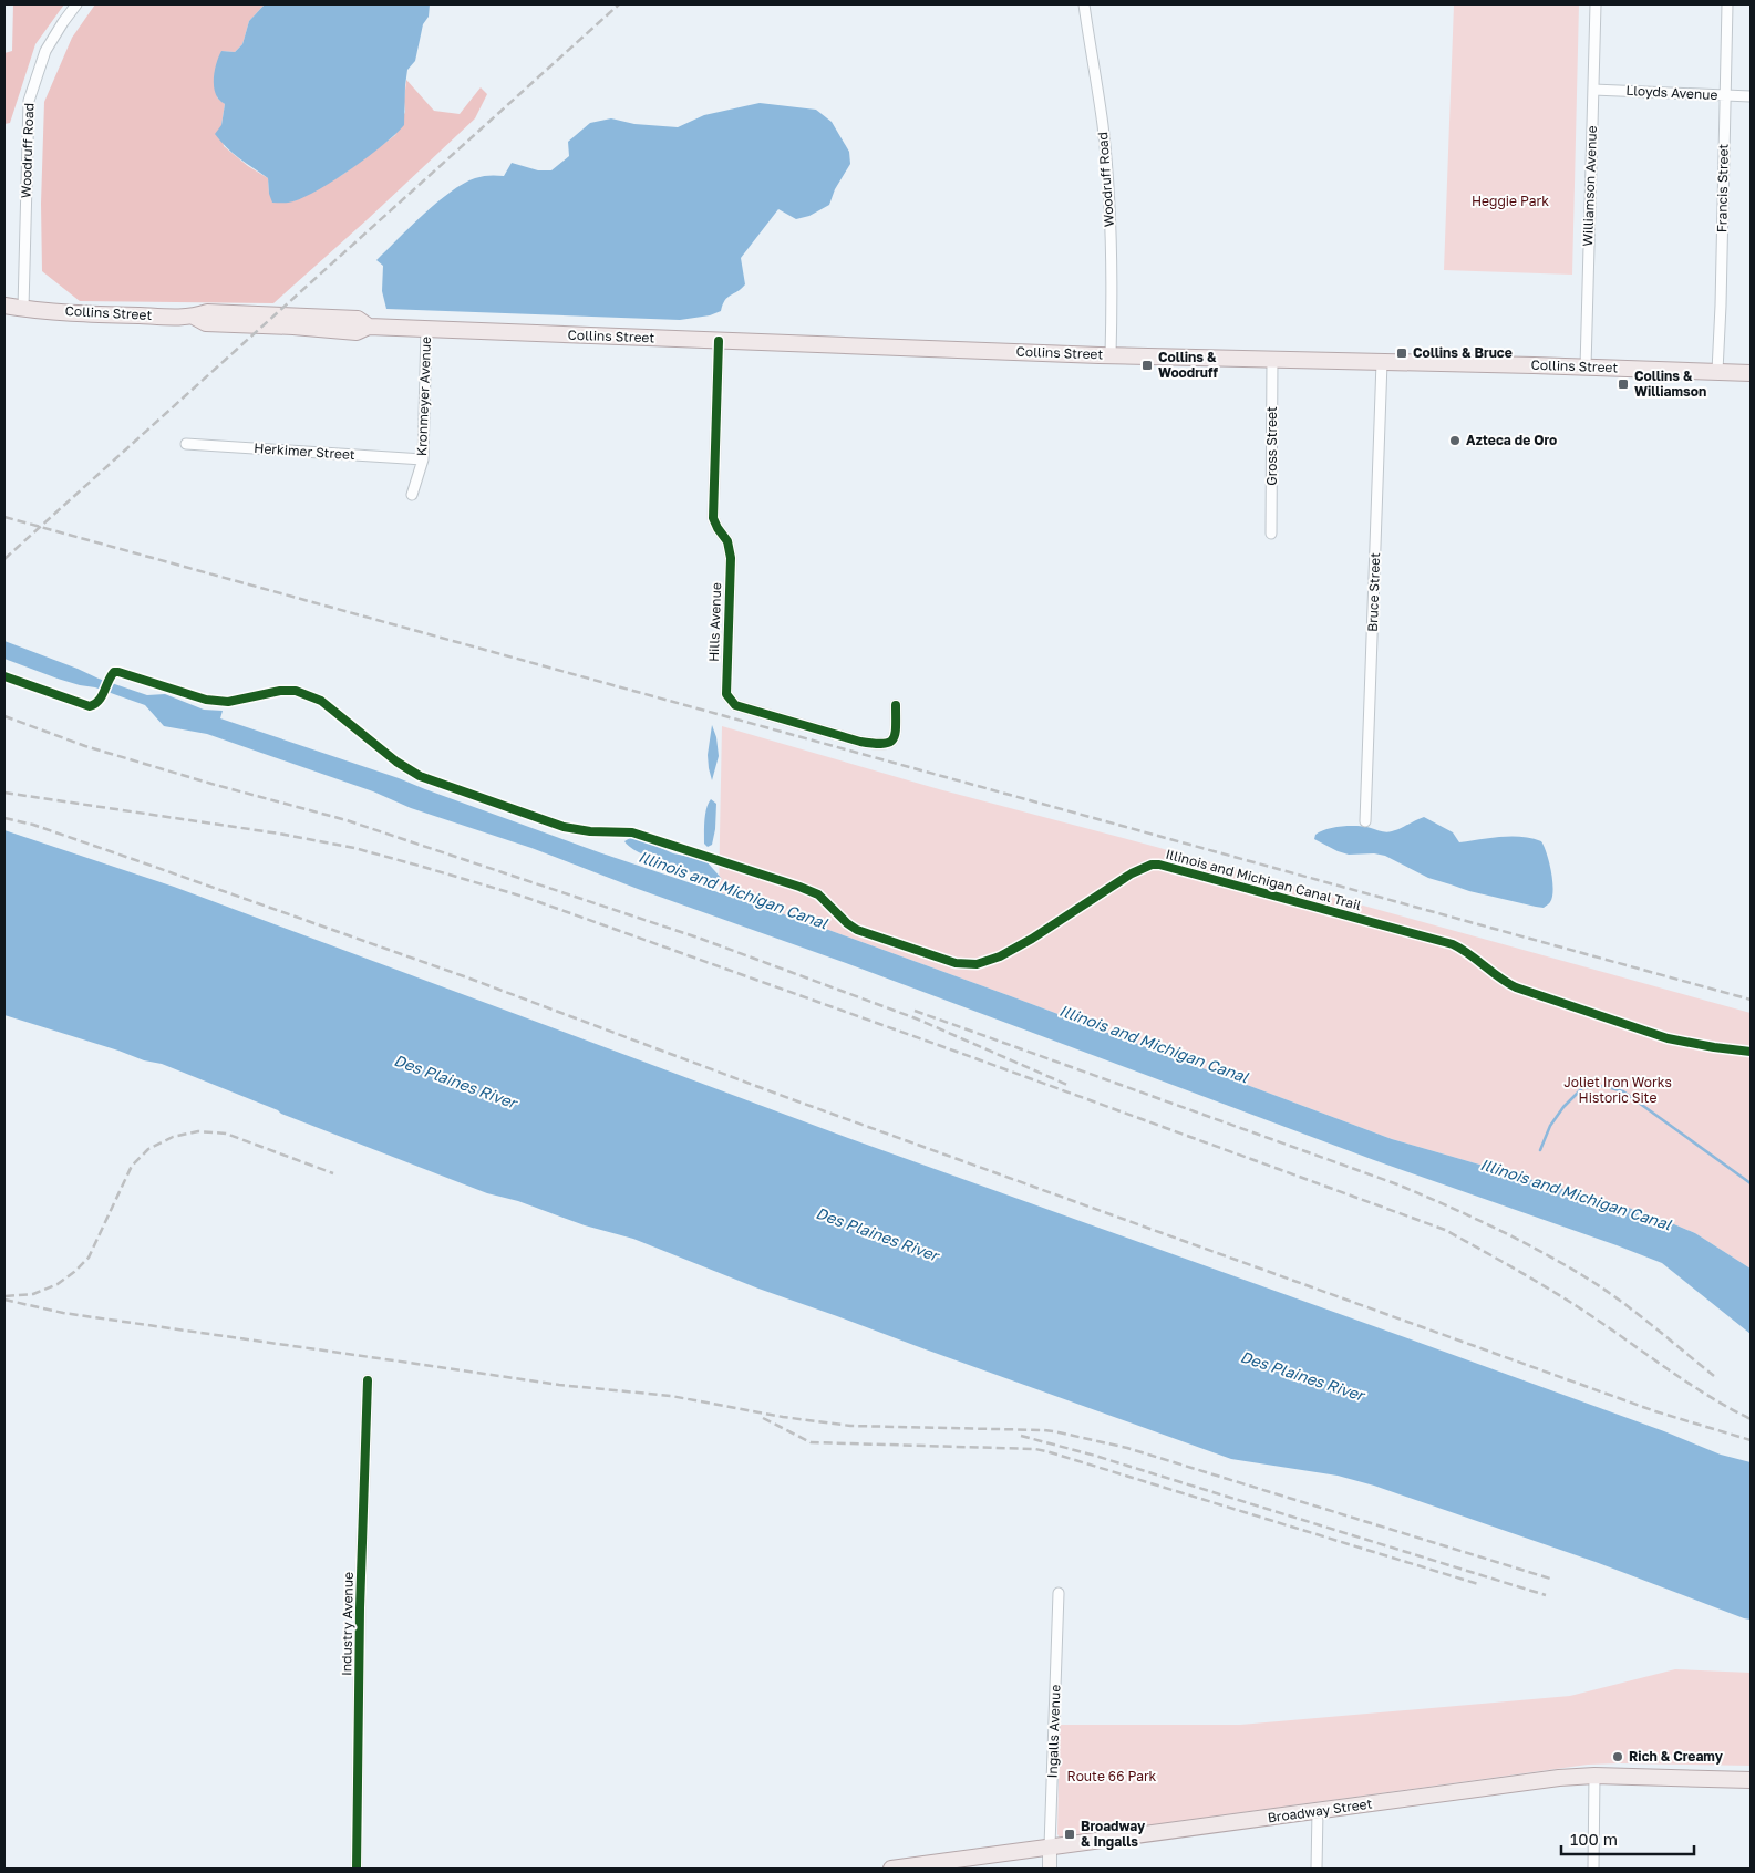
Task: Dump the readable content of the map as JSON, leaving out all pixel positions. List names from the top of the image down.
{
  "streets": {
    "main road": ["Collins Street", "Broadway Street"],
    "street": [
      "Lloyds Avenue",
      "Woodruff Road",
      "Williamson Avenue",
      "Francis Street",
      "Kronmeyer Avenue",
      "Gross Street",
      "Herkimer Street",
      "Bruce Street",
      "Hills Avenue",
      "Industry Avenue",
      "Ingalls Avenue"
    ],
    "cycle path": ["Illinois and Michigan Canal Trail"]
  },
  "crossings": [
    ["Lloyds Avenue", "Williamson Avenue"],
    ["Lloyds Avenue", "Francis Street"],
    ["Woodruff Road", "Collins Street"],
    ["Williamson Avenue", "Collins Street"],
    ["Francis Street", "Collins Street"],
    ["Collins Street", "Kronmeyer Avenue"],
    ["Collins Street", "Gross Street"],
    ["Collins Street", "Bruce Street"],
    ["Collins Street", "Hills Avenue"],
    ["Kronmeyer Avenue", "Herkimer Street"],
    ["Ingalls Avenue", "Broadway Street"]
  ],
  "water": ["Illinois and Michigan Canal", "Des Plaines River"],
  "parks": ["Heggie Park", "Joliet Iron Works Historic Site", "Route 66 Park"],
  "places": {
    "transit": [
      "Collins & Bruce",
      "Collins & Woodruff",
      "Collins & Williamson",
      "Broadway & Ingalls"
    ],
    "other": ["Azteca de Oro", "Rich & Creamy"]
  },
  "scale_bar": "100 m"
}
